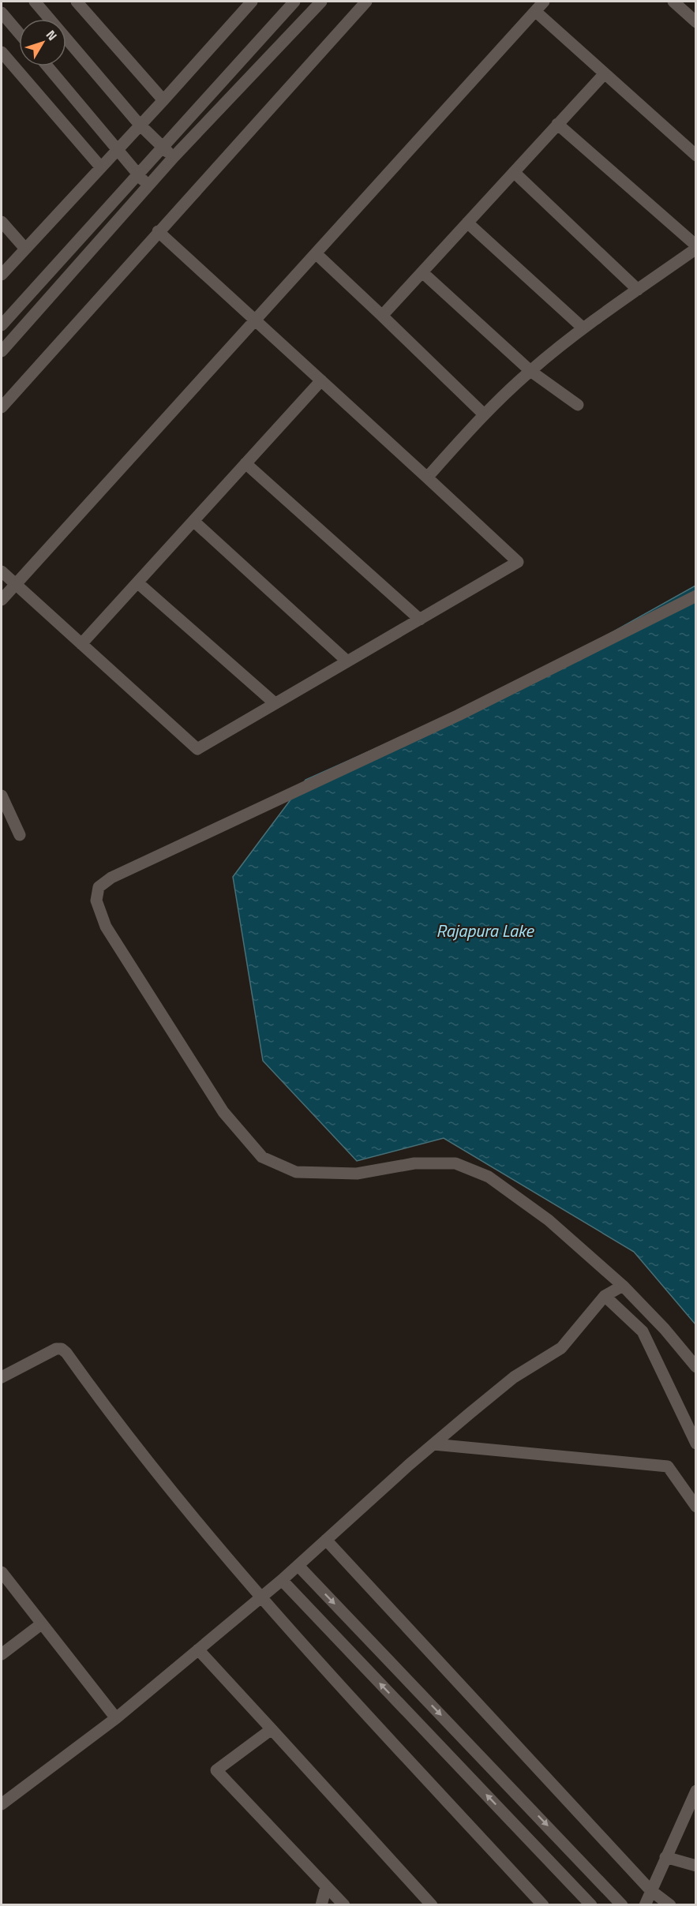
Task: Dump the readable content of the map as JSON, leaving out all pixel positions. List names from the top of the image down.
{
  "water": ["Rajapura Lake"],
  "north": "top right"
}
